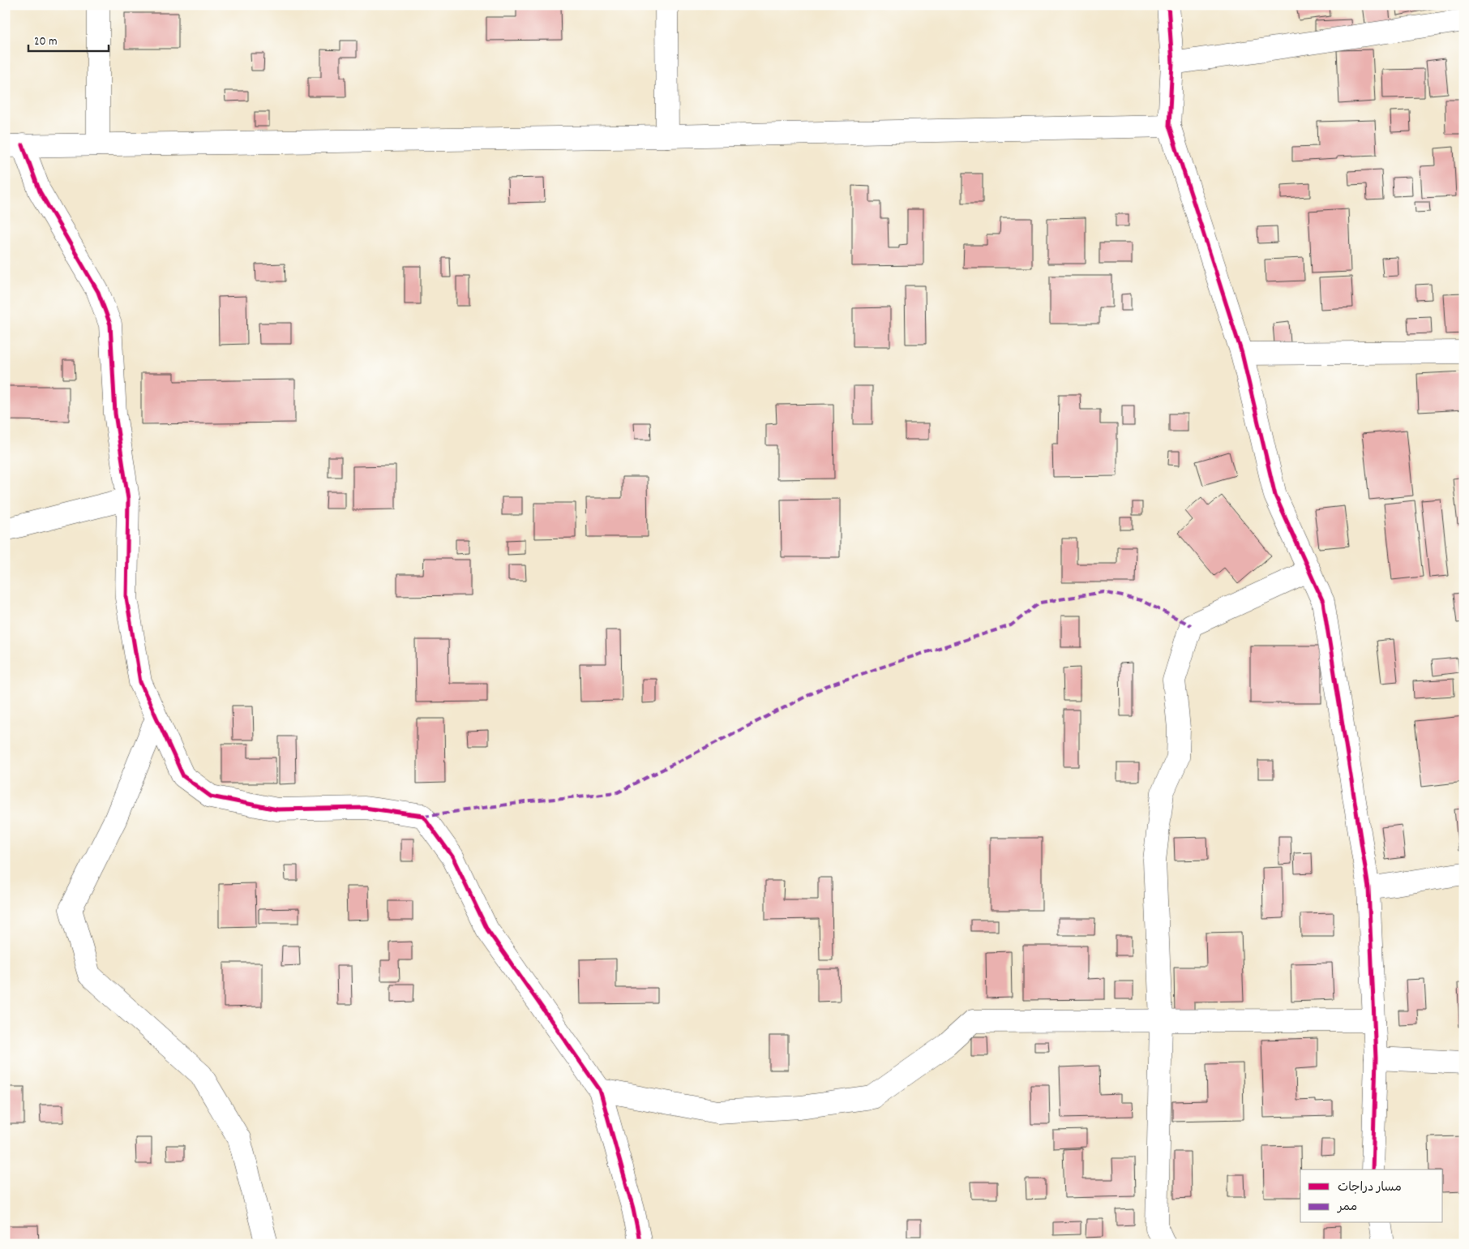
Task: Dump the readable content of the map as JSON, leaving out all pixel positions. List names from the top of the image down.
{
  "legend": ["مسار دراجات", "ممر"],
  "scale_bar": "20 m"
}
